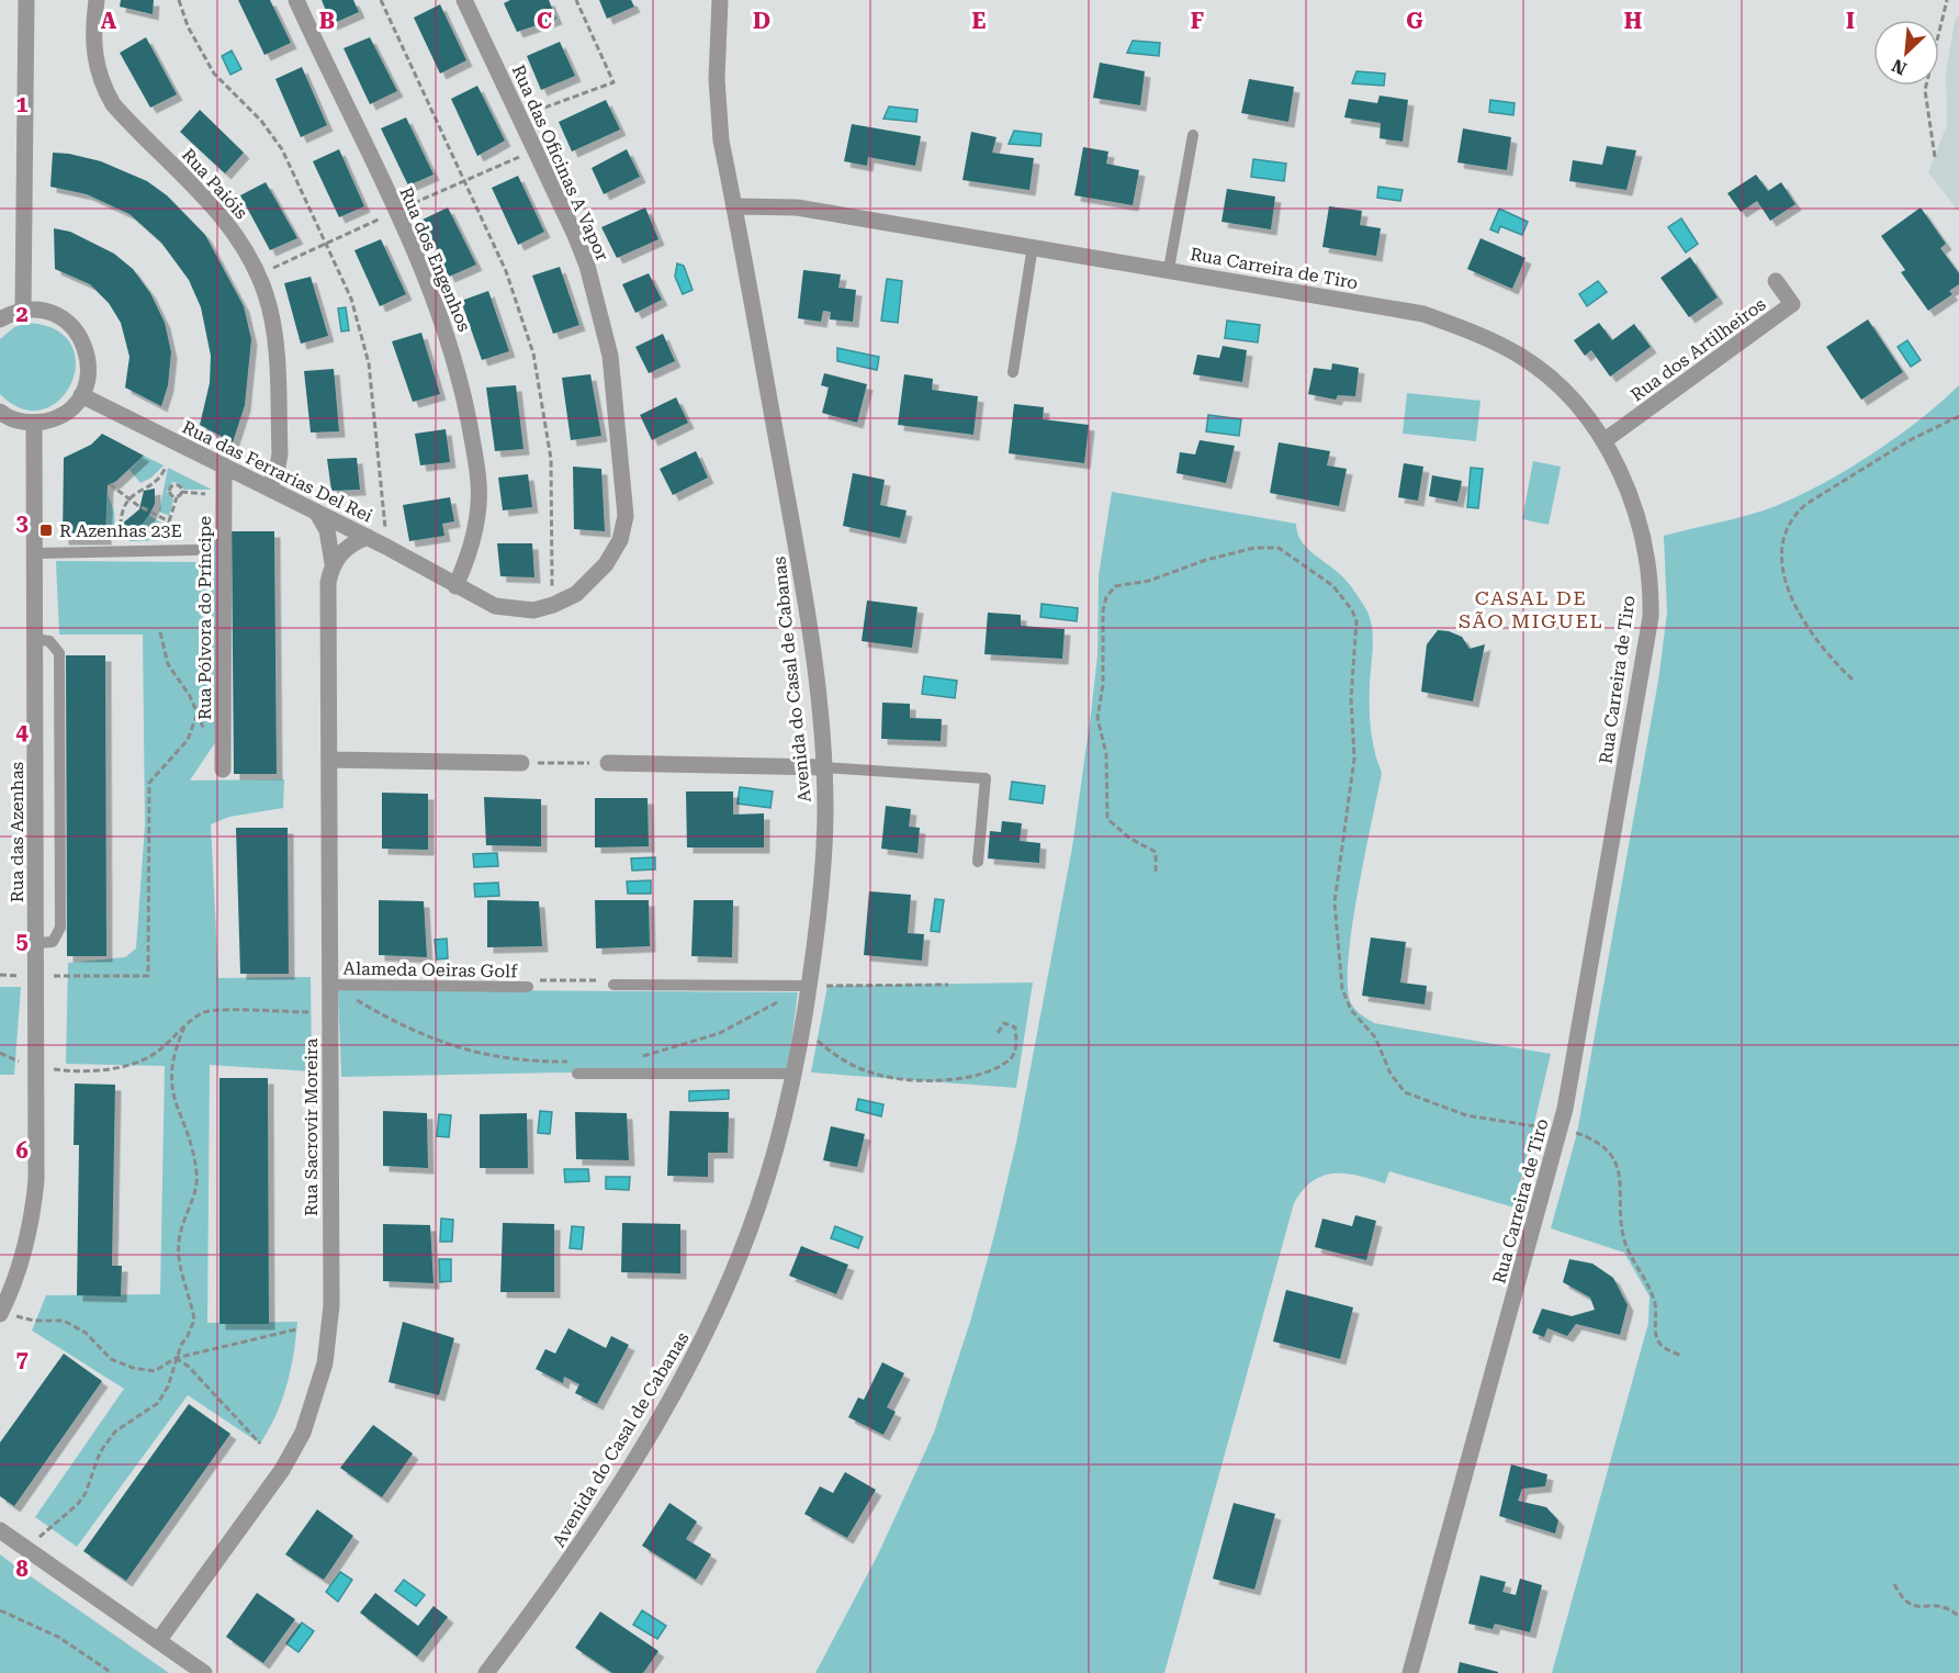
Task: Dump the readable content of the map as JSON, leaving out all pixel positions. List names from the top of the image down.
{
  "streets": {
    "street": [
      "Rua das Oficinas A Vapor",
      "Rua Paióis",
      "Rua dos Engenhos",
      "Rua Carreira de Tiro",
      "Rua dos Artilheiros",
      "Rua das Ferrarias Del Rei",
      "Rua Pólvora do Príncipe",
      "Avenida do Casal de Cabanas",
      "Rua das Azenhas",
      "Rua Sacrovir Moreira"
    ],
    "lane": ["Alameda Oeiras Golf"]
  },
  "crossings": [
    ["Rua das Oficinas A Vapor", "Rua dos Engenhos"],
    ["Rua das Oficinas A Vapor", "Rua das Ferrarias Del Rei"],
    ["Rua Paióis", "Rua das Ferrarias Del Rei"],
    ["Rua dos Engenhos", "Rua das Ferrarias Del Rei"],
    ["Rua Carreira de Tiro", "Rua dos Artilheiros"],
    ["Rua Carreira de Tiro", "Avenida do Casal de Cabanas"],
    ["Rua das Ferrarias Del Rei", "Rua Pólvora do Príncipe"],
    ["Rua das Ferrarias Del Rei", "Rua Sacrovir Moreira"],
    ["Alameda Oeiras Golf", "Rua Sacrovir Moreira"]
  ],
  "districts": ["CASAL DE SÃO MIGUEL"],
  "places": {
    "transit": ["R Azenhas 23E"]
  },
  "north": "bottom left",
  "grid": {
    "columns": [
      "A",
      "B",
      "C",
      "D",
      "E",
      "F",
      "G",
      "H",
      "I"
    ],
    "rows": [
      "1",
      "2",
      "3",
      "4",
      "5",
      "6",
      "7",
      "8"
    ]
  }
}
